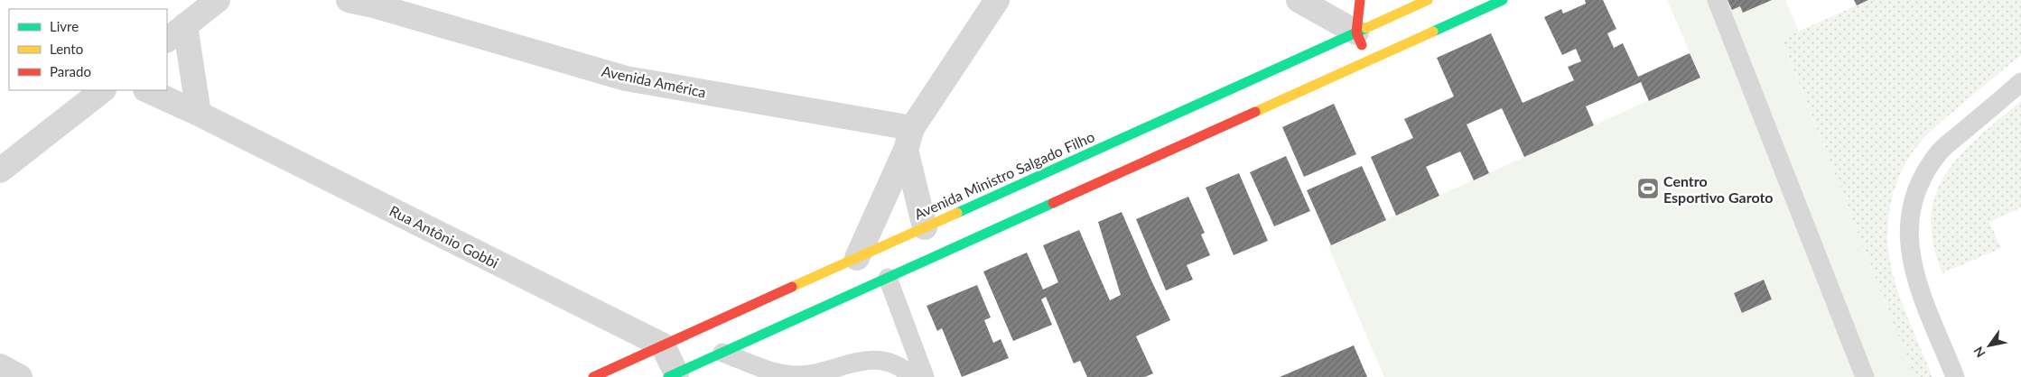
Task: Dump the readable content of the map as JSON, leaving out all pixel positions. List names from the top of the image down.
{
  "streets": {
    "main road": ["Avenida Ministro Salgado Filho"],
    "street": ["Avenida América", "Rua Antônio Gobbi"]
  },
  "crossings": [
    ["Avenida Ministro Salgado Filho", "Rua Antônio Gobbi"]
  ],
  "places": {
    "sports": ["Centro Esportivo Garoto"]
  },
  "legend": ["Livre", "Lento", "Parado"],
  "north": "bottom left"
}
